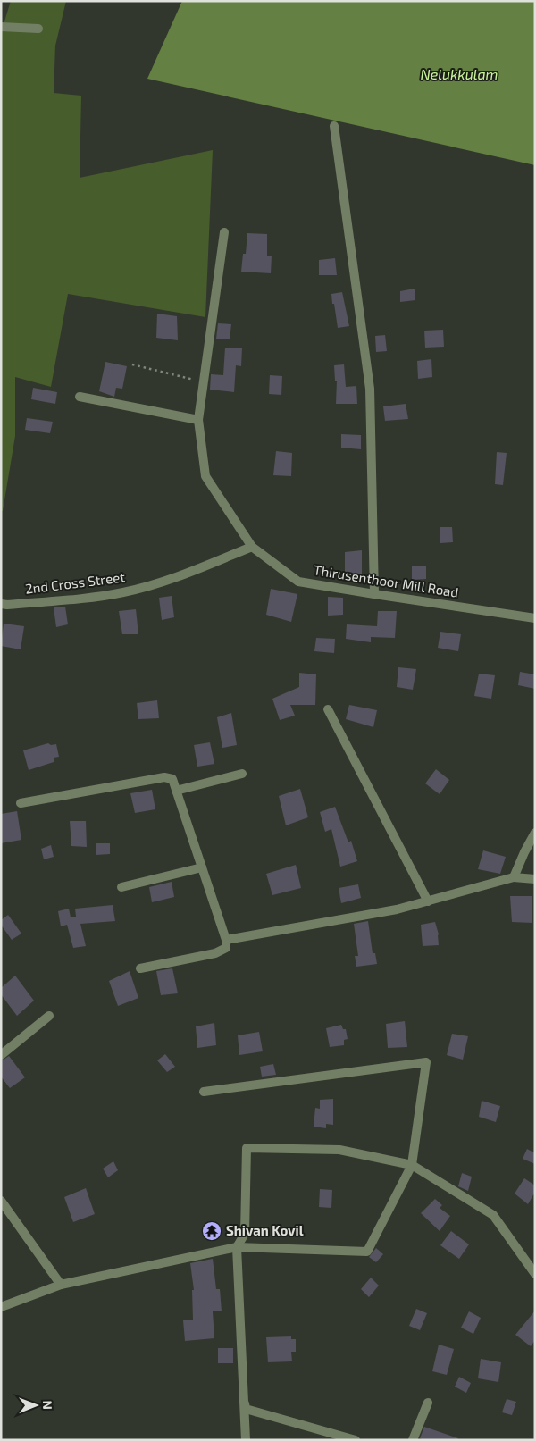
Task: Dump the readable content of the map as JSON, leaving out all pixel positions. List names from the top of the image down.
{
  "streets": {
    "street": ["Thirusenthoor Mill Road", "2nd Cross Street"]
  },
  "crossings": [
    ["Thirusenthoor Mill Road", "2nd Cross Street"]
  ],
  "water": ["Nelukkulam"],
  "places": {
    "temple": ["Shivan Kovil"]
  },
  "north": "right"
}
